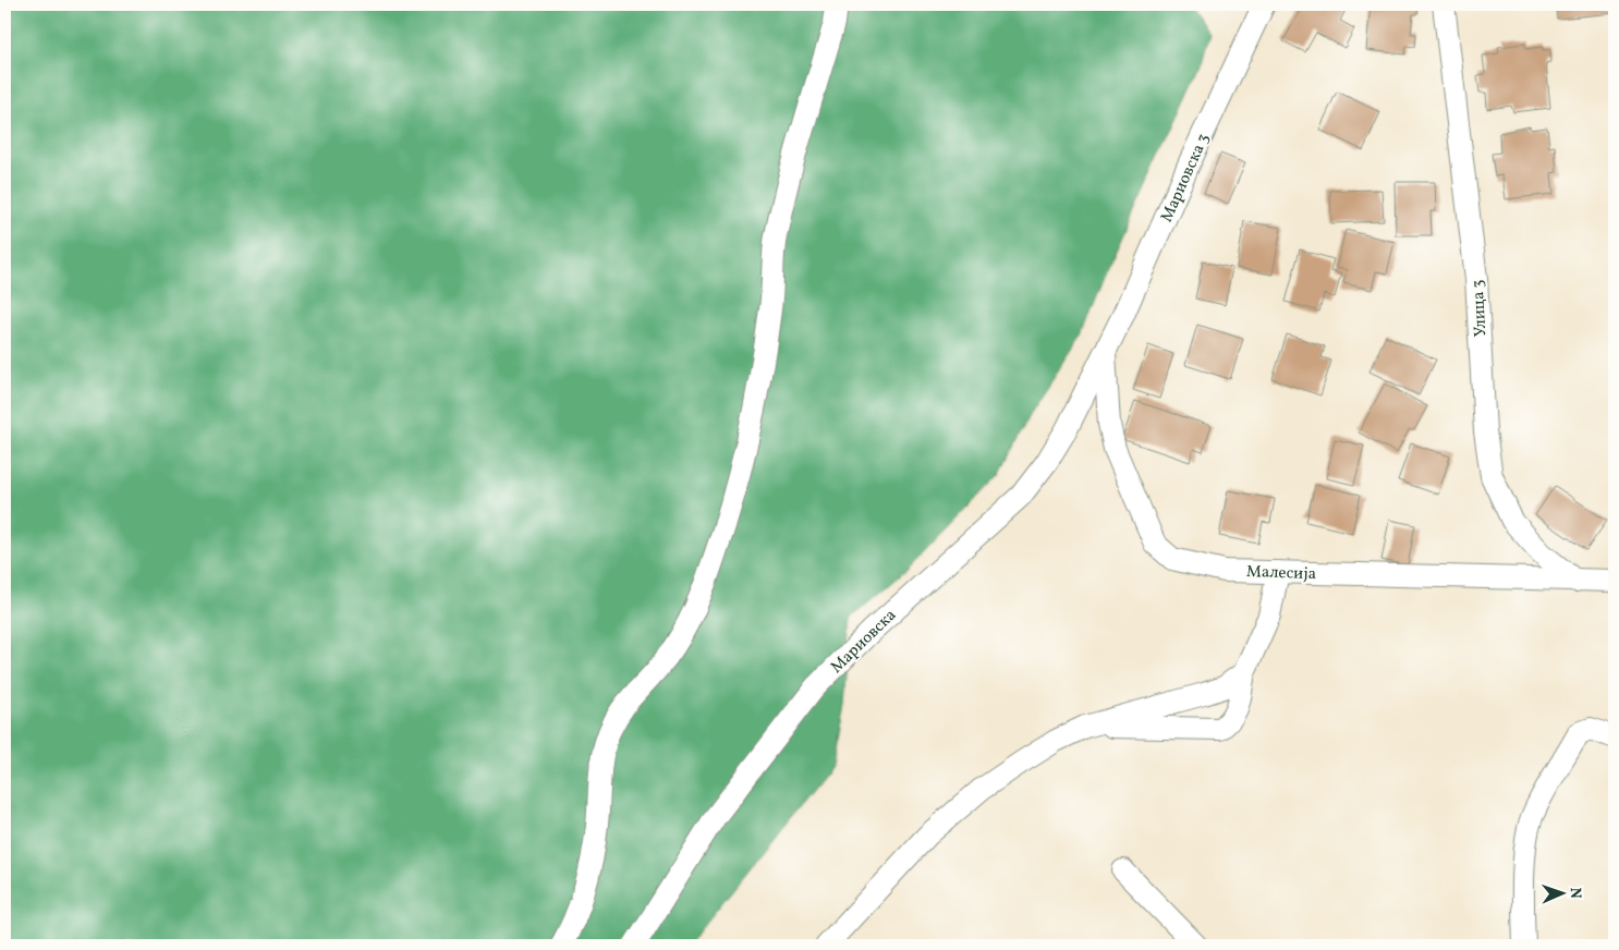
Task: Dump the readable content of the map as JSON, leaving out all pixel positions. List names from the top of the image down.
{
  "streets": {
    "street": [
      "Мариовска 3",
      "Улица 3",
      "Малесија",
      "Мариовска"
    ]
  },
  "crossings": [
    ["Мариовска 3", "Малесија"],
    ["Мариовска 3", "Мариовска"],
    ["Улица 3", "Малесија"],
    ["Малесија", "Мариовска"]
  ],
  "north": "right"
}
